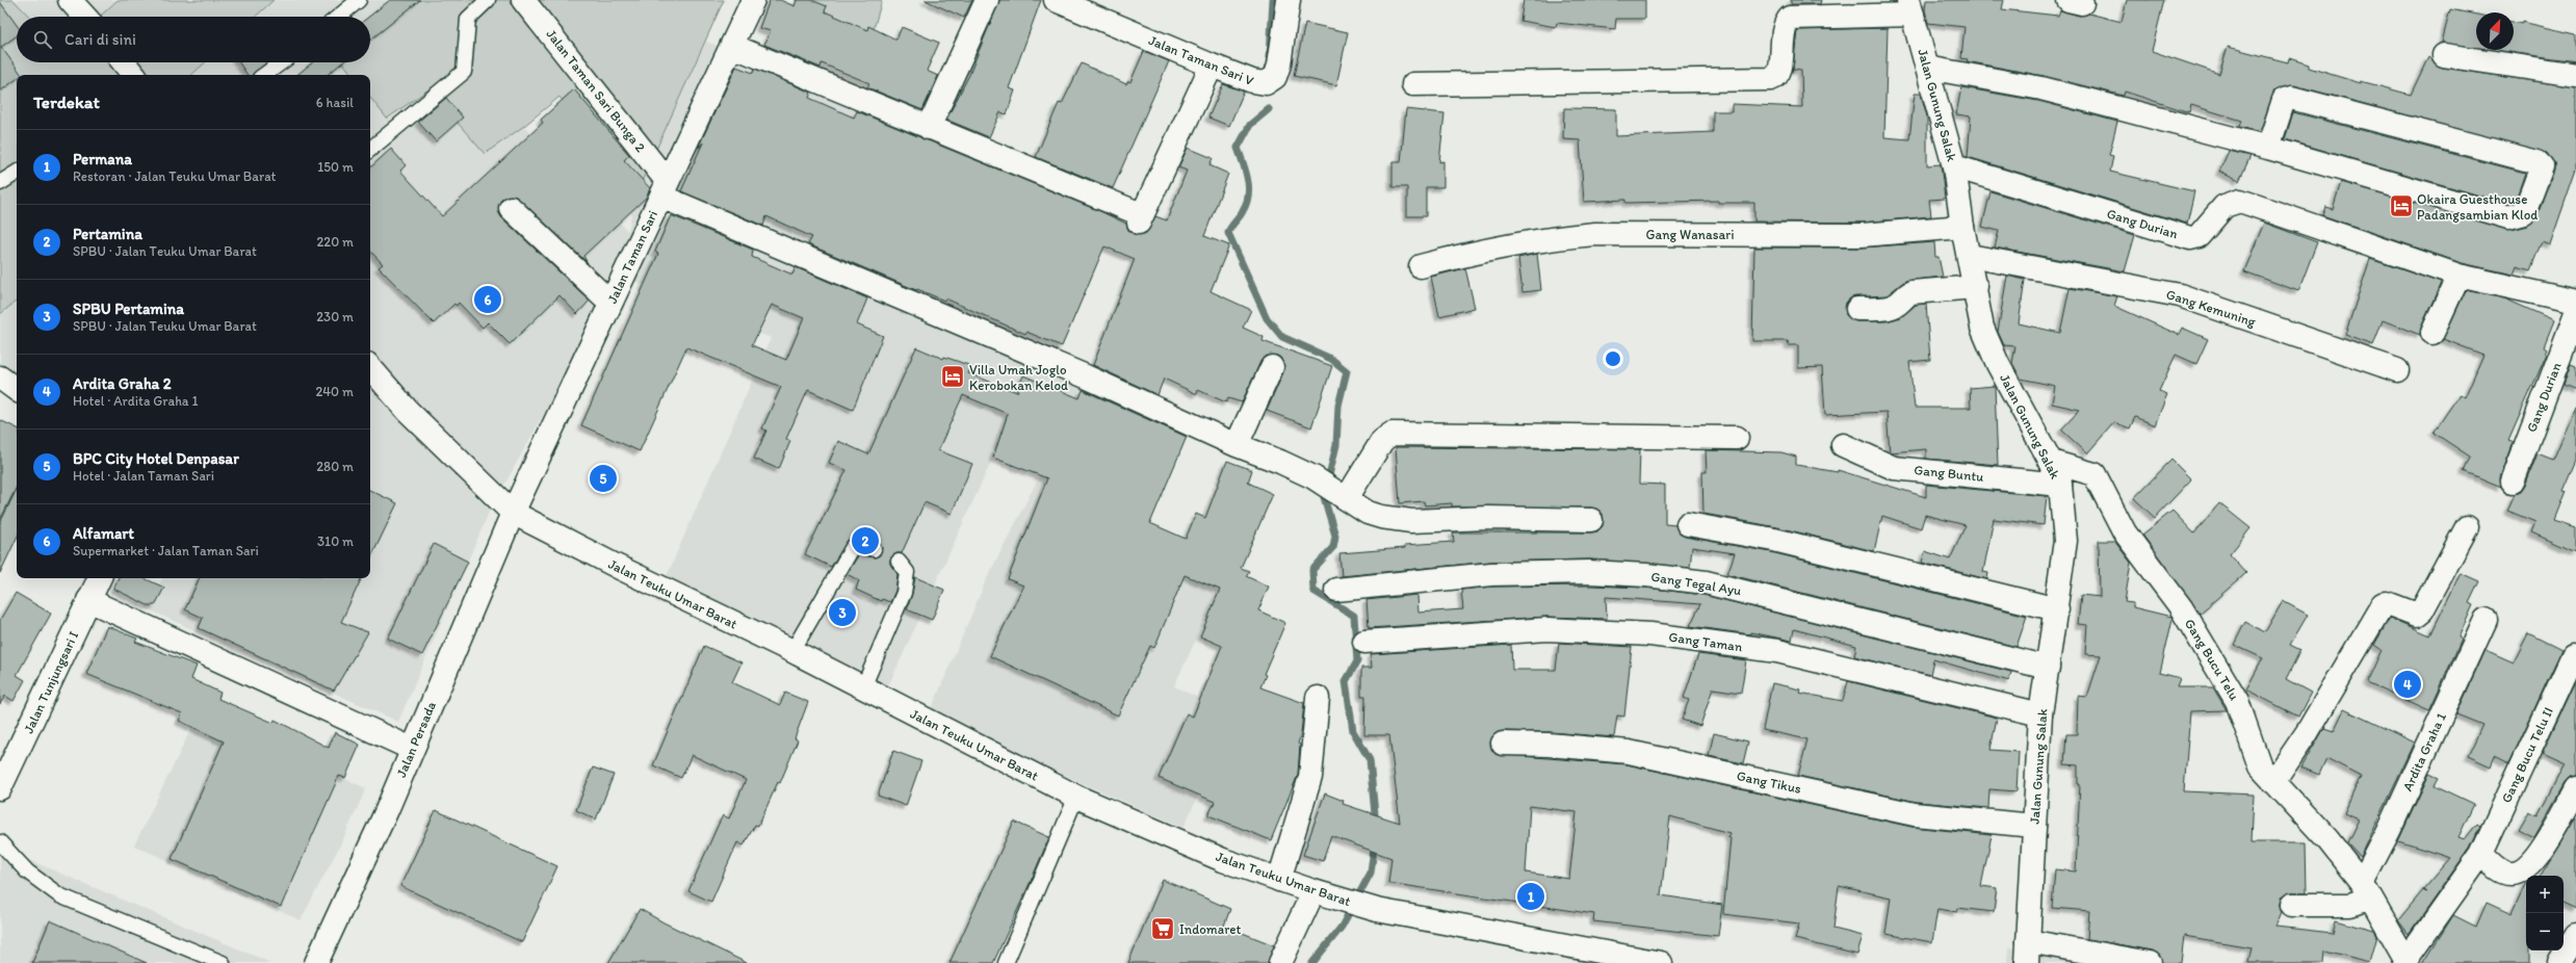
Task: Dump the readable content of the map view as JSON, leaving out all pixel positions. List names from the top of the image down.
{
  "streets": {
    "street": [
      "Jalan Taman Sari V",
      "Jalan Taman Sari Bunga 2",
      "Jalan Gunung Salak",
      "Gang Durian",
      "Gang Wanasari",
      "Jalan Taman Sari",
      "Gang Kemuning",
      "Gang Buntu",
      "Gang Tegal Ayu",
      "Jalan Teuku Umar Barat",
      "Gang Taman",
      "Gang Bucu Telu",
      "Jalan Tunjungsari I",
      "Jalan Persada",
      "Ardita Graha 1",
      "Gang Bucu Telu II",
      "Gang Tikus"
    ]
  },
  "crossings": [
    ["Jalan Taman Sari Bunga 2", "Jalan Taman Sari"],
    ["Jalan Gunung Salak", "Gang Durian"],
    ["Jalan Gunung Salak", "Gang Wanasari"],
    ["Jalan Gunung Salak", "Gang Kemuning"],
    ["Jalan Gunung Salak", "Gang Buntu"],
    ["Jalan Gunung Salak", "Gang Tegal Ayu"],
    ["Jalan Gunung Salak", "Gang Taman"],
    ["Jalan Gunung Salak", "Gang Bucu Telu"],
    ["Jalan Gunung Salak", "Gang Tikus"],
    ["Jalan Taman Sari", "Jalan Teuku Umar Barat"],
    ["Jalan Taman Sari", "Jalan Persada"],
    ["Jalan Teuku Umar Barat", "Jalan Persada"],
    ["Gang Bucu Telu", "Ardita Graha 1"],
    ["Gang Bucu Telu", "Gang Bucu Telu II"]
  ],
  "places": {
    "hotel": ["Okaira Guesthouse Padangsambian Klod", "Villa Umah Joglo Kerobokan Kelod"],
    "supermarket": ["Indomaret"]
  },
  "north": "top right",
  "page": {
    "search": "Cari di sini",
    "heading": ["Terdekat", "6 hasil"],
    "list": [
      {
        "mark": "1",
        "name": "Permana",
        "note": "Restoran · Jalan Teuku Umar Barat",
        "value": "150 m"
      },
      {
        "mark": "2",
        "name": "Pertamina",
        "note": "SPBU · Jalan Teuku Umar Barat",
        "value": "220 m"
      },
      {
        "mark": "3",
        "name": "SPBU Pertamina",
        "note": "SPBU · Jalan Teuku Umar Barat",
        "value": "230 m"
      },
      {
        "mark": "4",
        "name": "Ardita Graha 2",
        "note": "Hotel · Ardita Graha 1",
        "value": "240 m"
      },
      {
        "mark": "5",
        "name": "BPC City Hotel Denpasar",
        "note": "Hotel · Jalan Taman Sari",
        "value": "280 m"
      },
      {
        "mark": "6",
        "name": "Alfamart",
        "note": "Supermarket · Jalan Taman Sari",
        "value": "310 m"
      }
    ],
    "pins": [
      "6",
      "5",
      "2",
      "3",
      "4",
      "1"
    ],
    "map_buttons": ["+", "−"]
  }
}
